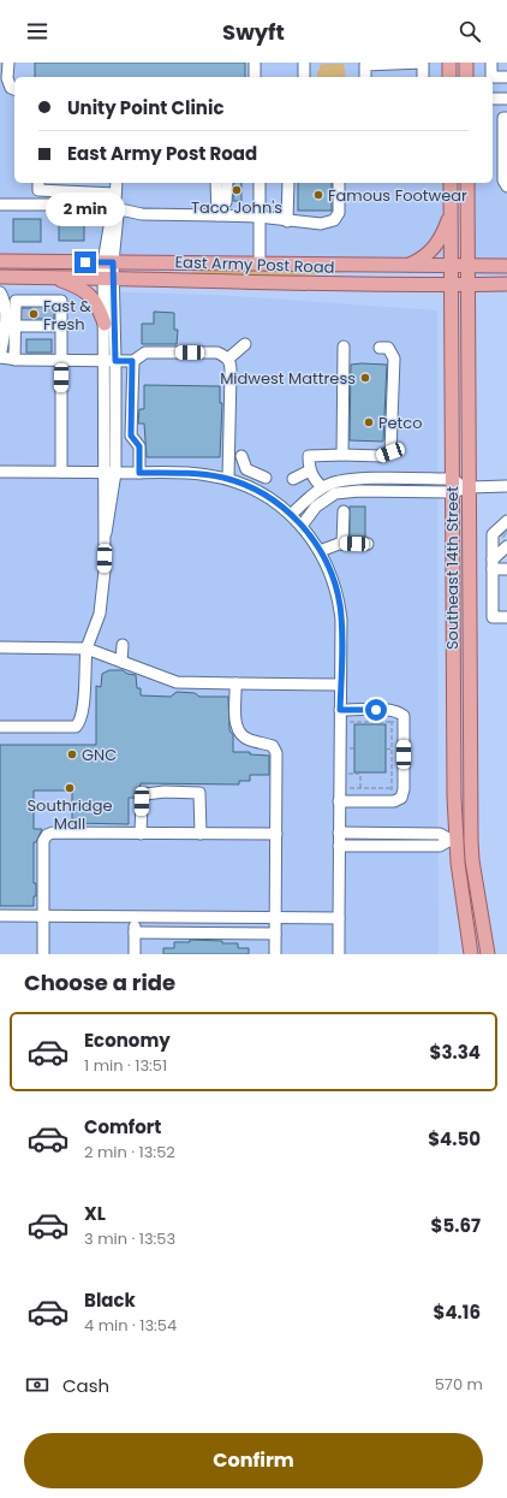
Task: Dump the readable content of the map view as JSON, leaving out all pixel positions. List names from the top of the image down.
{
  "streets": {
    "main road": ["East Army Post Road", "Southeast 14th Street"]
  },
  "crossings": [
    ["East Army Post Road", "Southeast 14th Street"]
  ],
  "places": [
    "Taco John's",
    "Famous Footwear",
    "Fast & Fresh",
    "Midwest Mattress",
    "Petco",
    "GNC",
    "Southridge Mall"
  ],
  "page": {
    "header": "Swyft",
    "banner": ["Unity Point Clinic", "East Army Post Road"],
    "bubble": "2 min",
    "heading": "Choose a ride",
    "list": [
      {
        "name": "Economy",
        "note": "1 min · 13:51",
        "value": "$3.34"
      },
      {
        "name": "Comfort",
        "note": "2 min · 13:52",
        "value": "$4.50"
      },
      {
        "name": "XL",
        "note": "3 min · 13:53",
        "value": "$5.67"
      },
      {
        "name": "Black",
        "note": "4 min · 13:54",
        "value": "$4.16"
      }
    ],
    "pay": ["Cash", "570 m"],
    "buttons": "Confirm"
  }
}
